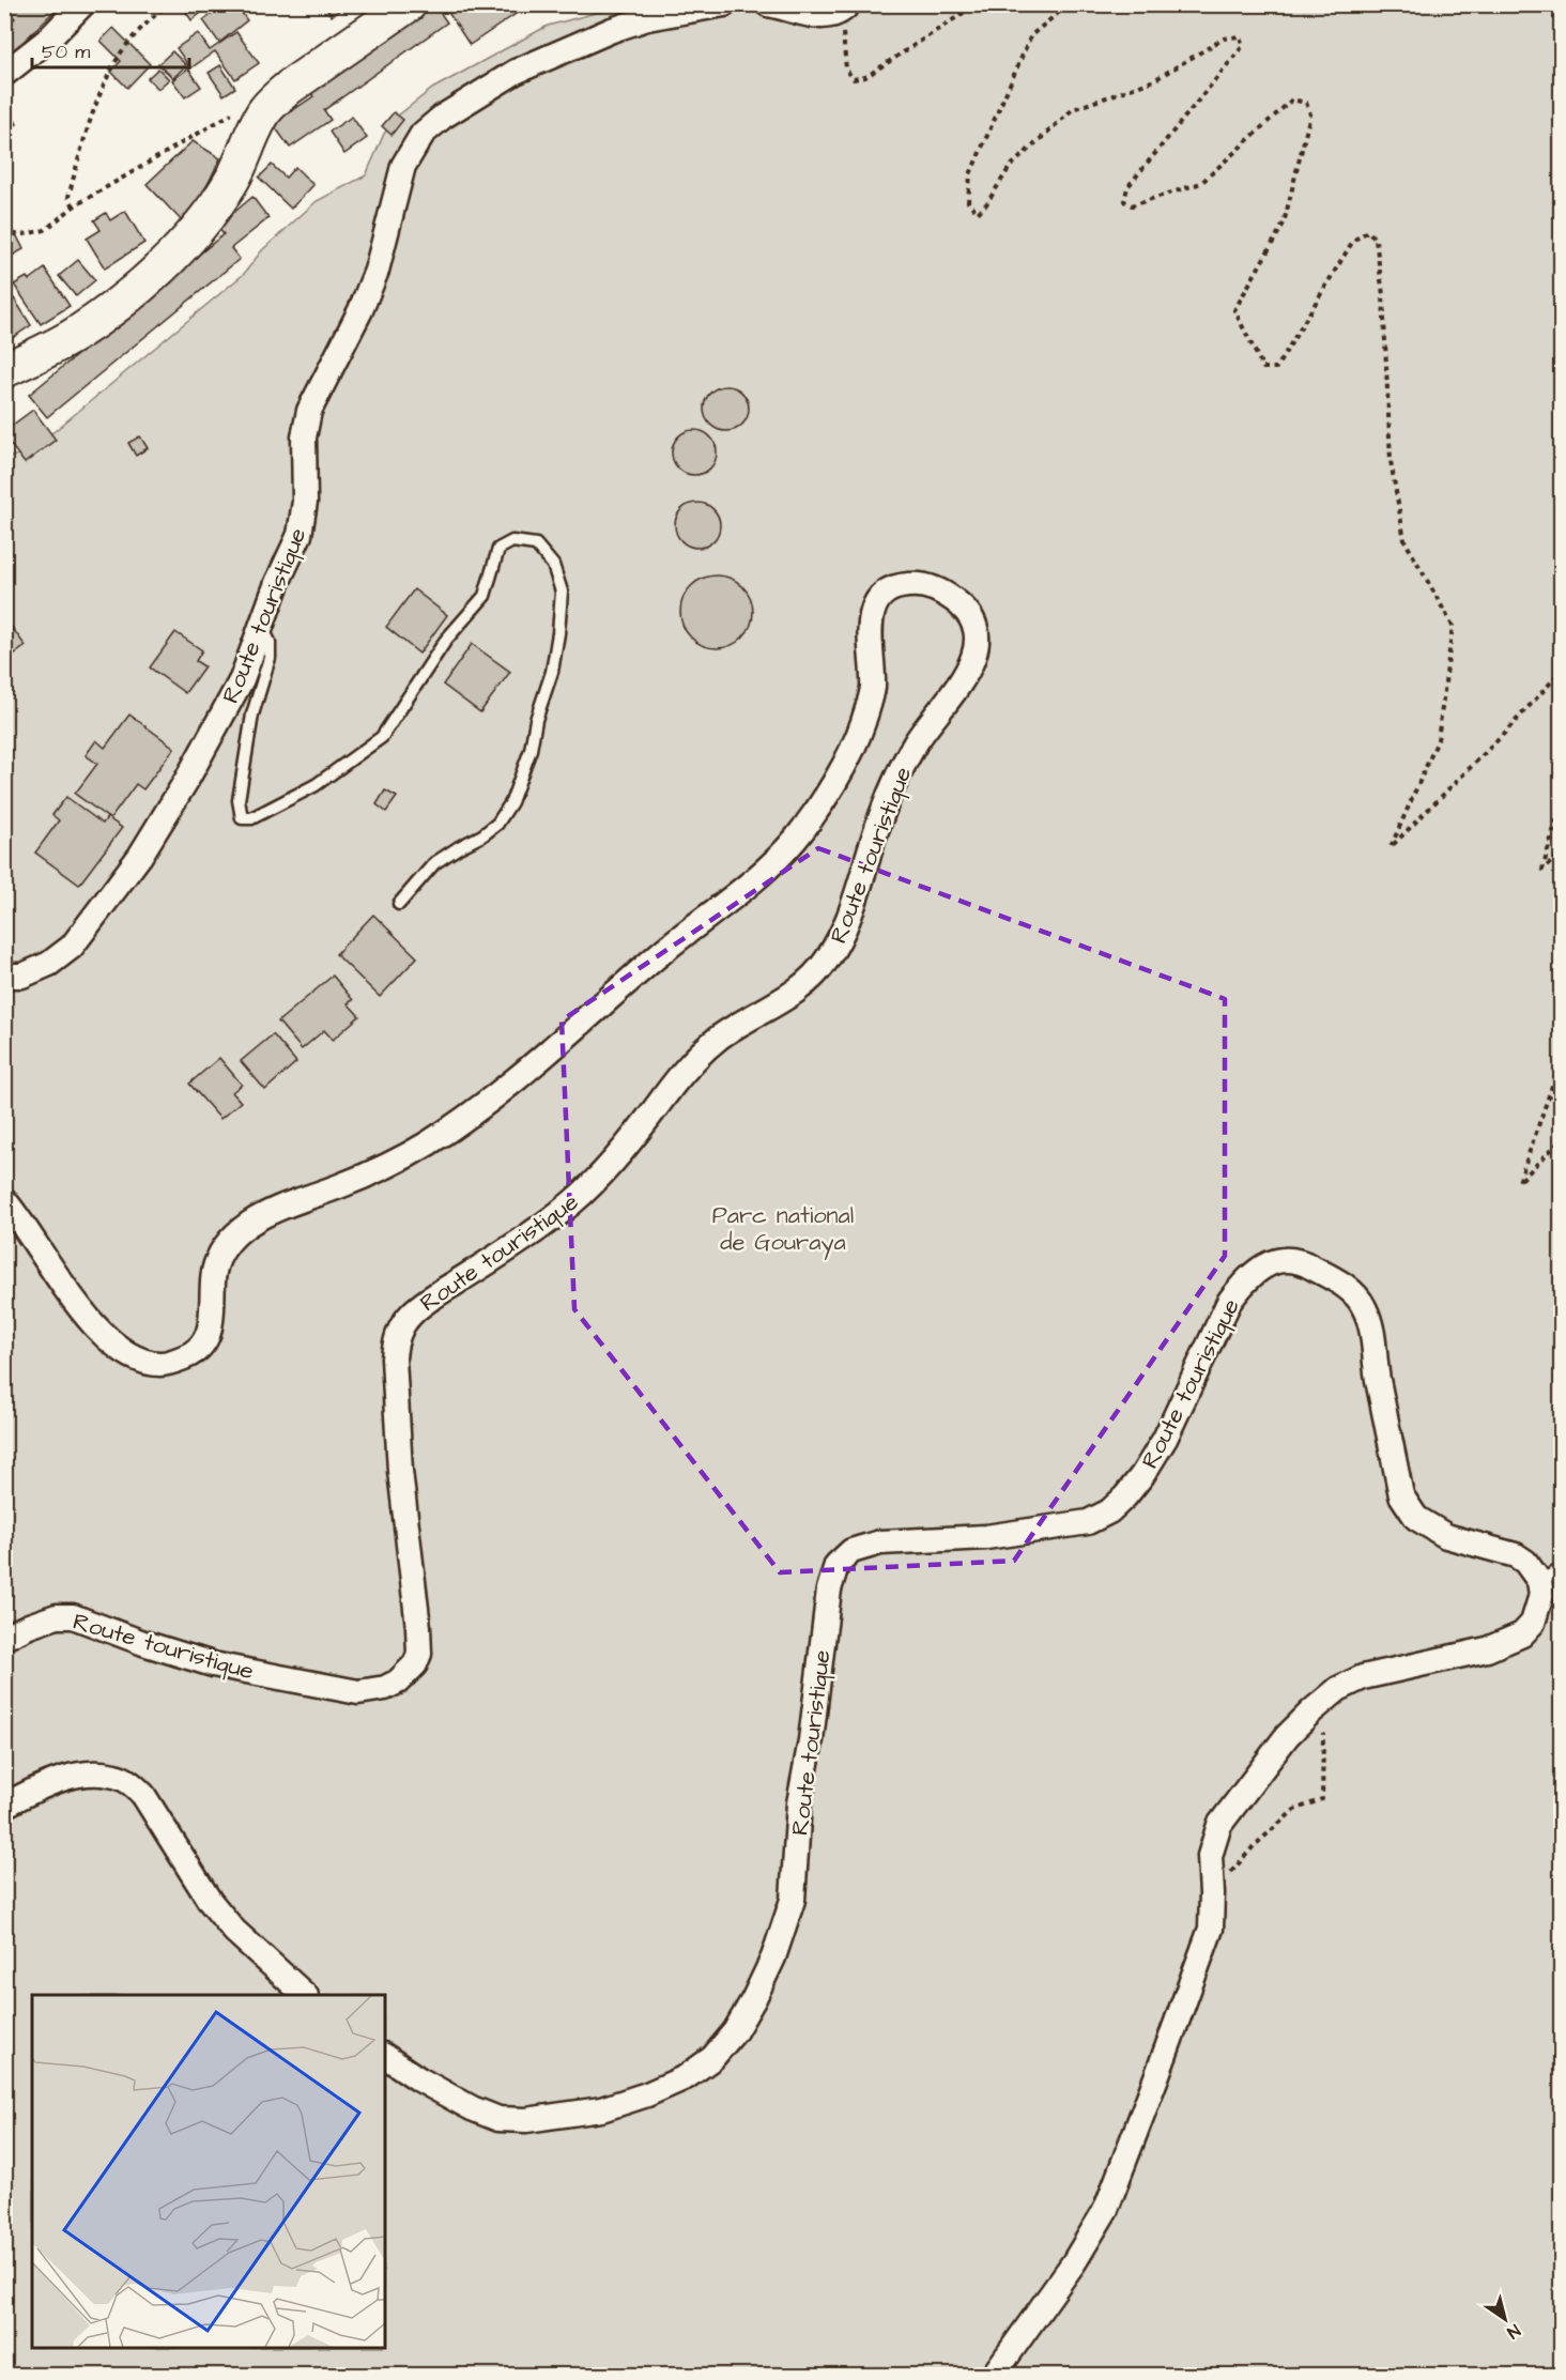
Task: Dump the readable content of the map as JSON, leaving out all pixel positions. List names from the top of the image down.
{
  "streets": {
    "street": ["Route touristique"]
  },
  "parks": ["Parc national de Gouraya"],
  "scale_bar": "50 m",
  "north": "bottom right"
}
